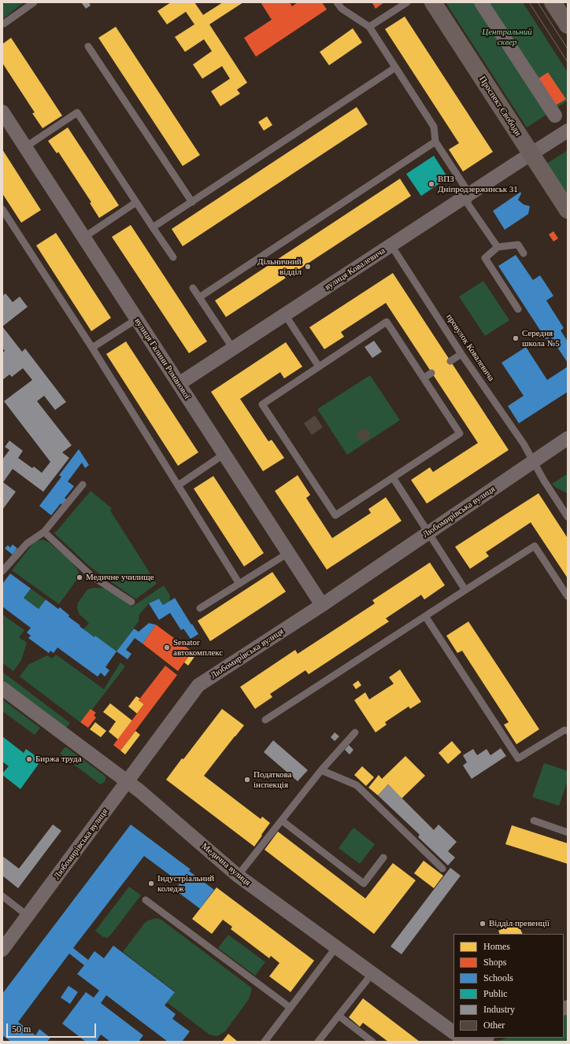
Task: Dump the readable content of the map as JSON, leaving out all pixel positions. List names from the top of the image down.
{
  "streets": {
    "main road": ["Проспект Свободи"],
    "street": [
      "вулиця Ковалевича",
      "вулиця Галини Романової",
      "Любомирівська вулиця",
      "Медична вулиця"
    ],
    "lane": ["провулок Ковалевича"]
  },
  "crossings": [
    ["Проспект Свободи", "вулиця Ковалевича"],
    ["вулиця Ковалевича", "провулок Ковалевича"],
    ["вулиця Ковалевича", "вулиця Галини Романової"],
    ["провулок Ковалевича", "Любомирівська вулиця"],
    ["вулиця Галини Романової", "Любомирівська вулиця"],
    ["Любомирівська вулиця", "Медична вулиця"]
  ],
  "parks": ["Центральний сквер"],
  "places": [
    "ВПЗ Дніпродзержинськ 31",
    "Дільничний відділ",
    "Середня школа №5",
    "Медичне училище",
    "Senator автокомплекс",
    "Биржа труда",
    "Податкова інспекція",
    "Індустріальний коледж",
    "Відділ превенції"
  ],
  "legend": [
    "Homes",
    "Shops",
    "Schools",
    "Public",
    "Industry",
    "Other"
  ],
  "scale_bar": "50 m"
}
